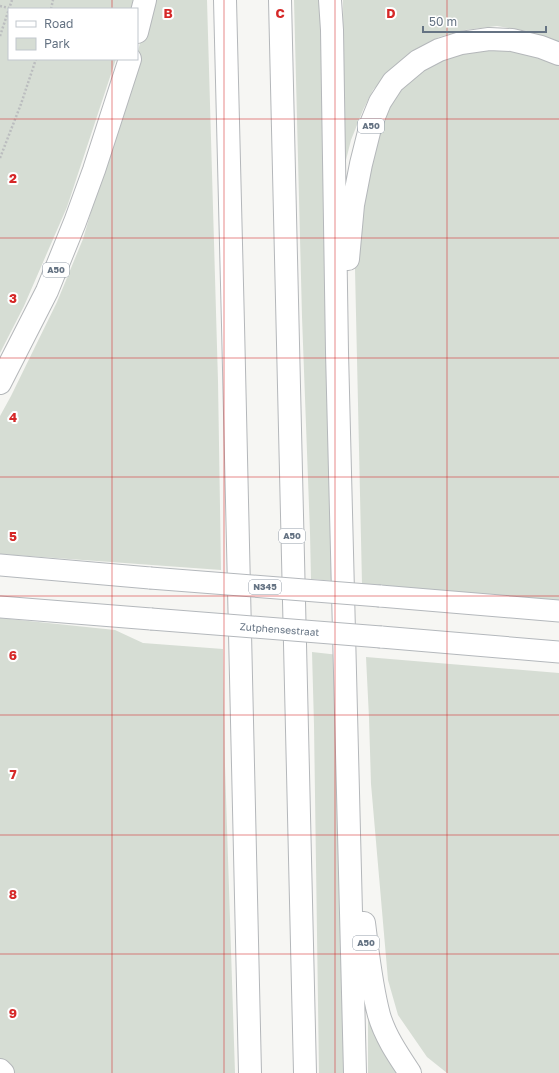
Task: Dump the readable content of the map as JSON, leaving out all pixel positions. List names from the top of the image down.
{
  "streets": {
    "highway": ["A50"],
    "main road": ["N345", "Zutphensestraat"]
  },
  "legend": ["Road", "Park"],
  "scale_bar": "50 m",
  "grid": {
    "columns": ["B", "C", "D"],
    "rows": [
      "2",
      "3",
      "4",
      "5",
      "6",
      "7",
      "8",
      "9"
    ]
  }
}
